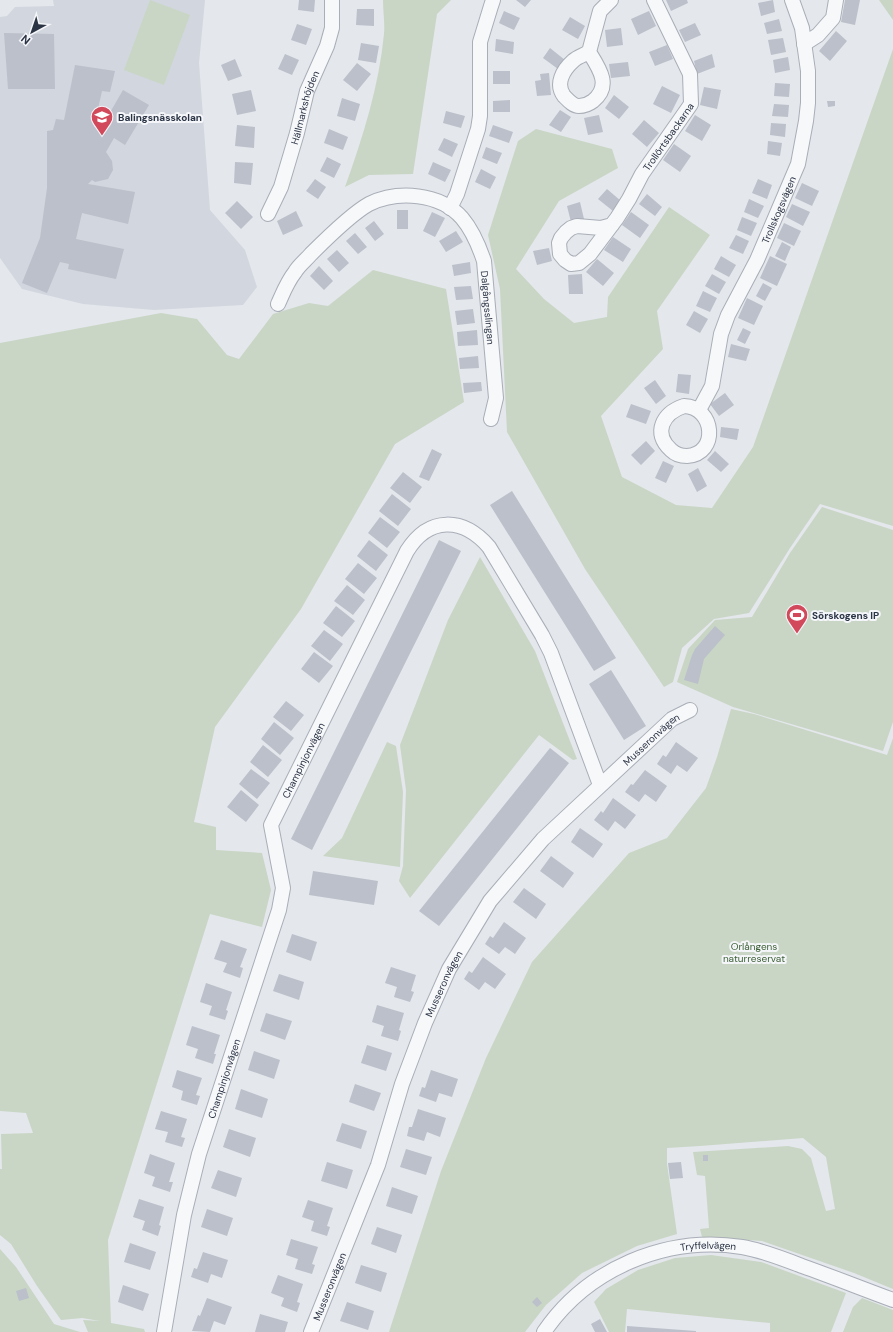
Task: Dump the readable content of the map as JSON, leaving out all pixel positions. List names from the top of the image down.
{
  "streets": {
    "street": [
      "Hällmarkshöjden",
      "Trollörtsbackarna",
      "Trollskogsvägen",
      "Dalgångsslingan",
      "Musseronvägen",
      "Champinjonvägen",
      "Tryffelvägen"
    ]
  },
  "crossings": [
    ["Musseronvägen", "Champinjonvägen"]
  ],
  "parks": ["Orlångens naturreservat"],
  "places": {
    "school or university": ["Balingsnässkolan"],
    "sports": ["Sörskogens IP"]
  },
  "north": "bottom left"
}
